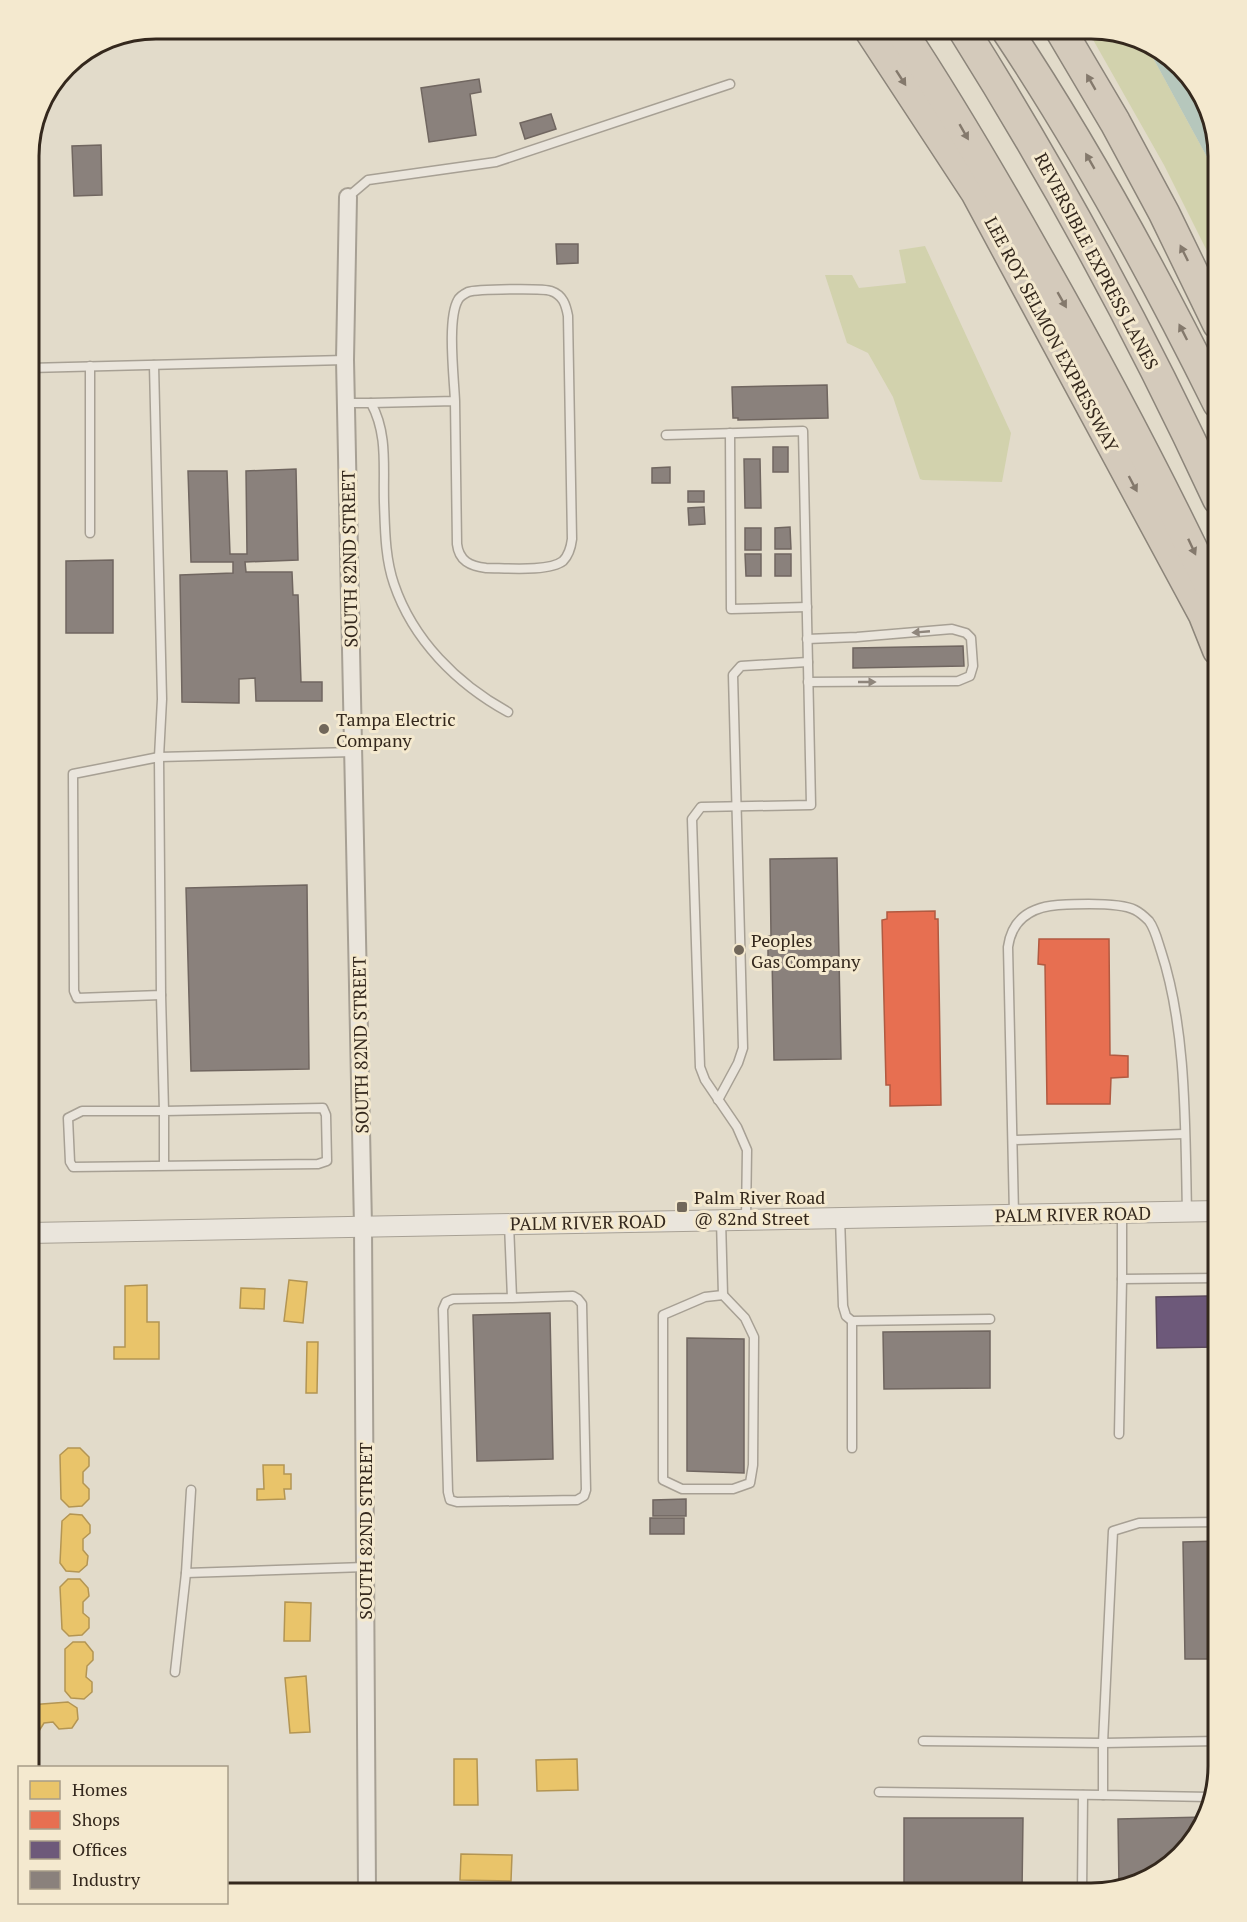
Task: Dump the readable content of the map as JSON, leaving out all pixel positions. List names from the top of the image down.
{
  "streets": {
    "highway": ["REVERSIBLE EXPRESS LANES", "LEE ROY SELMON EXPRESSWAY"],
    "street": ["SOUTH 82ND STREET", "PALM RIVER ROAD"]
  },
  "crossings": [
    ["SOUTH 82ND STREET", "PALM RIVER ROAD"]
  ],
  "places": {
    "other": ["Tampa Electric Company", "Peoples Gas Company"],
    "transit": ["Palm River Road @ 82nd Street"]
  },
  "legend": [
    "Homes",
    "Shops",
    "Offices",
    "Industry"
  ]
}
